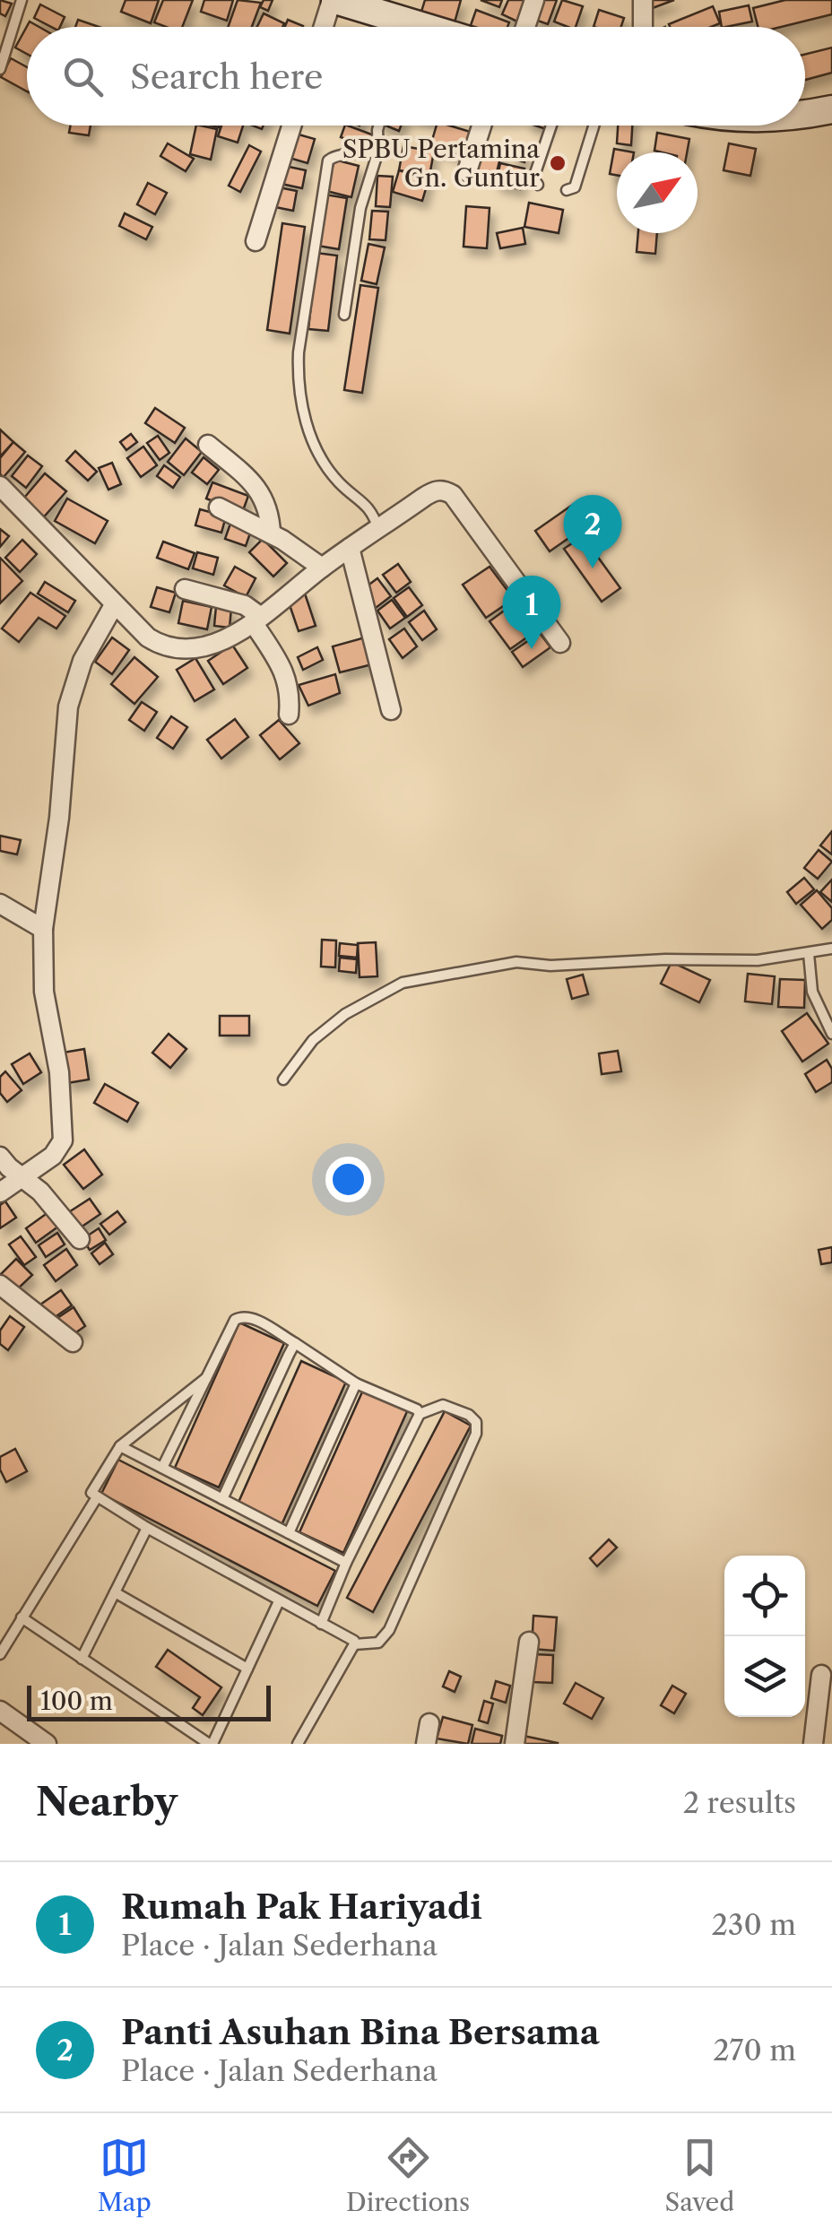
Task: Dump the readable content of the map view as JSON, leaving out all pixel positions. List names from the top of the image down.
{
  "places": ["SPBU Pertamina Gn. Guntur"],
  "scale_bar": "100 m",
  "north": "top right",
  "page": {
    "search": "Search here",
    "pins": ["2", "1"],
    "scale": "100 m",
    "heading": ["Nearby", "2 results"],
    "list": [
      {
        "mark": "1",
        "name": "Rumah Pak Hariyadi",
        "note": "Place · Jalan Sederhana",
        "value": "230 m"
      },
      {
        "mark": "2",
        "name": "Panti Asuhan Bina Bersama",
        "note": "Place · Jalan Sederhana",
        "value": "270 m"
      }
    ],
    "nav": ["Map", "Directions", "Saved"]
  }
}
